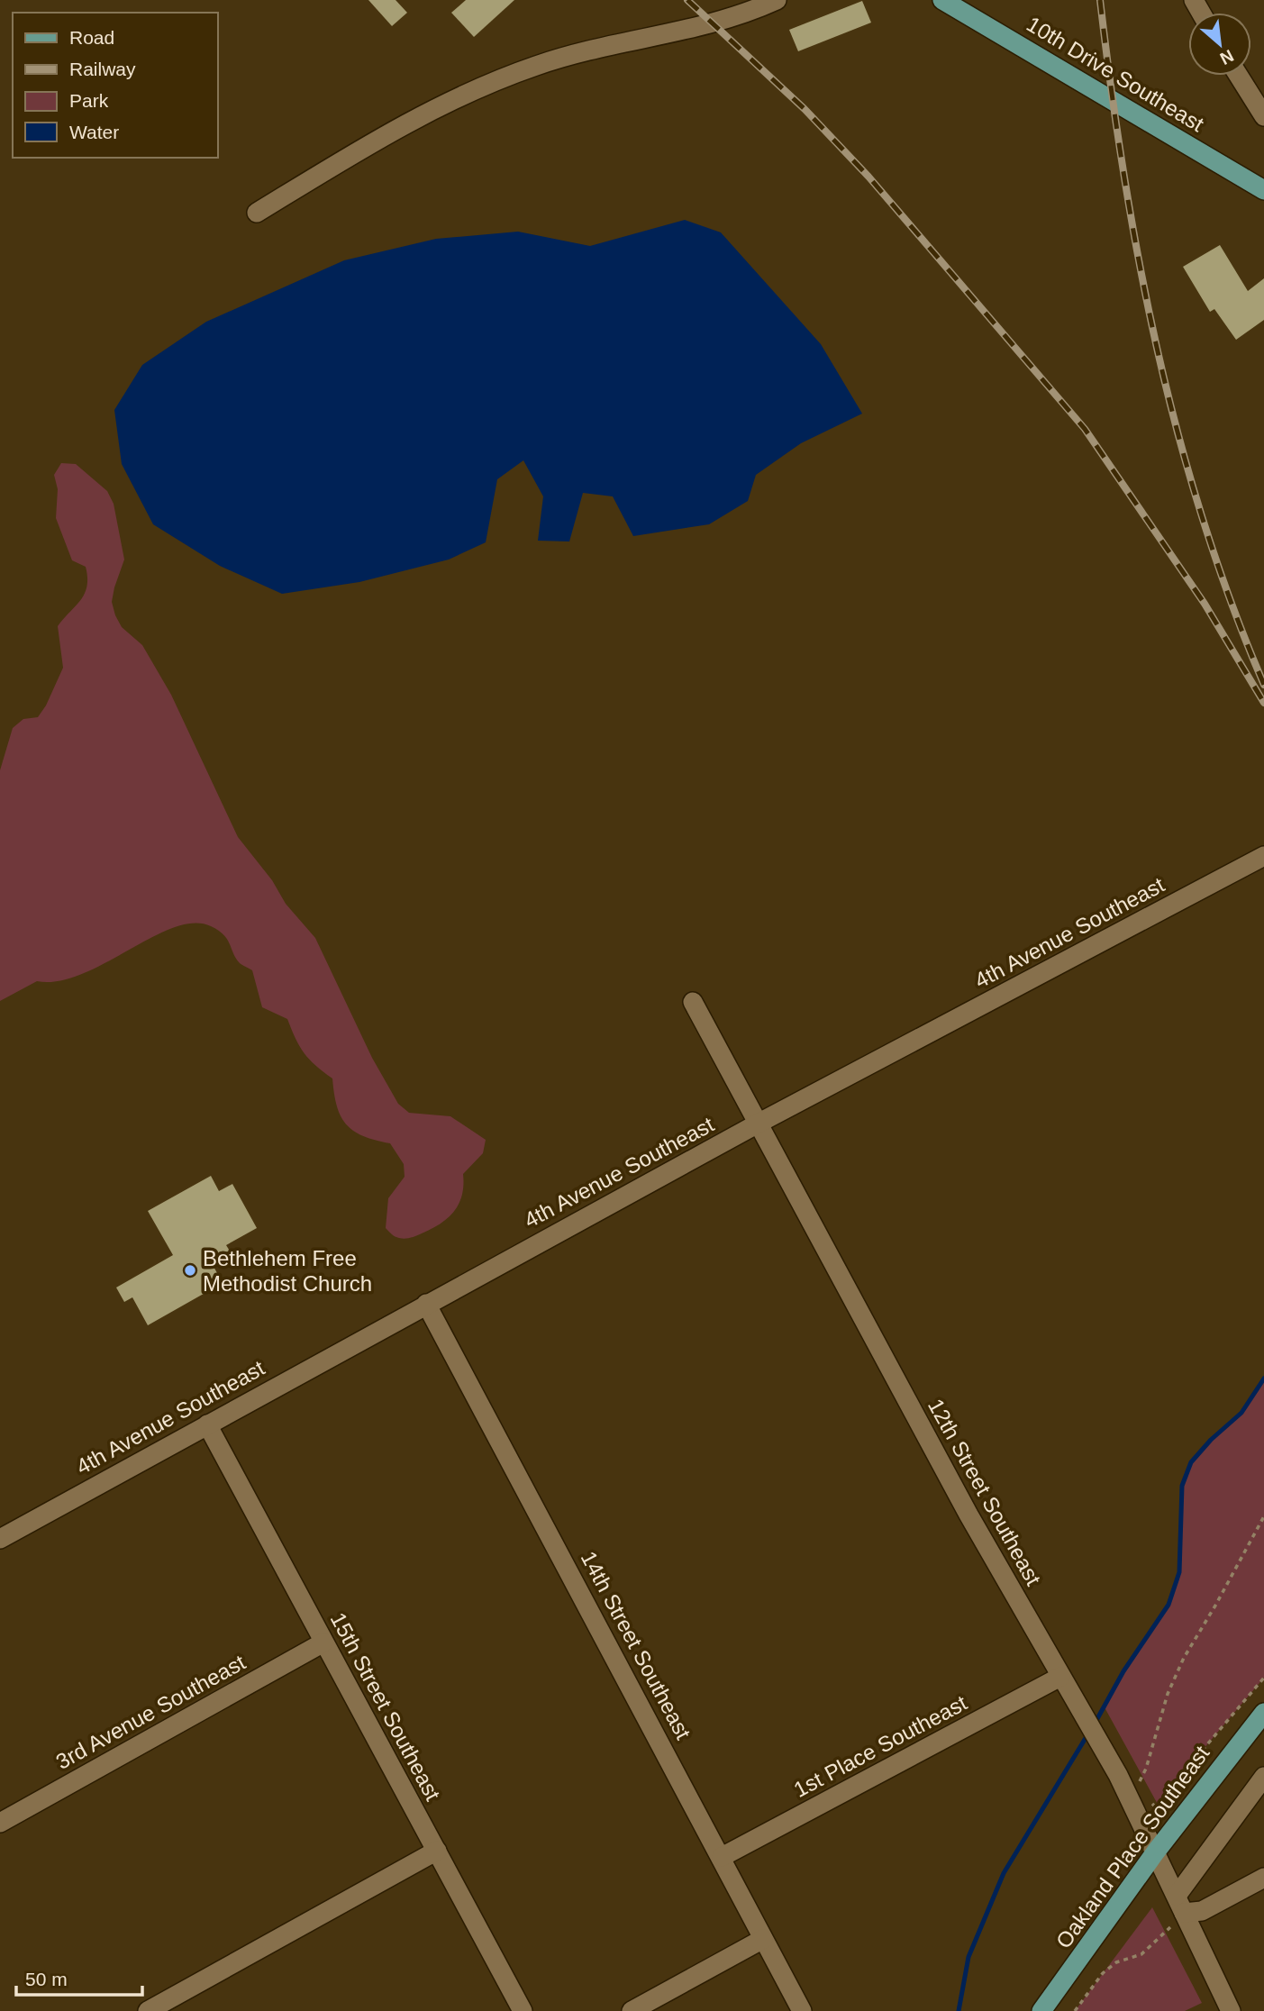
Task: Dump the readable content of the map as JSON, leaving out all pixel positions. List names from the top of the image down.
{
  "streets": {
    "main road": ["10th Drive Southeast", "Oakland Place Southeast"],
    "street": [
      "4th Avenue Southeast",
      "12th Street Southeast",
      "14th Street Southeast",
      "15th Street Southeast",
      "3rd Avenue Southeast",
      "1st Place Southeast"
    ]
  },
  "crossings": [
    ["4th Avenue Southeast", "12th Street Southeast"],
    ["4th Avenue Southeast", "14th Street Southeast"],
    ["4th Avenue Southeast", "15th Street Southeast"],
    ["12th Street Southeast", "1st Place Southeast"],
    ["12th Street Southeast", "Oakland Place Southeast"],
    ["14th Street Southeast", "1st Place Southeast"],
    ["15th Street Southeast", "3rd Avenue Southeast"]
  ],
  "places": ["Bethlehem Free Methodist Church"],
  "legend": [
    "Road",
    "Railway",
    "Park",
    "Water"
  ],
  "scale_bar": "50 m",
  "north": "bottom right"
}
